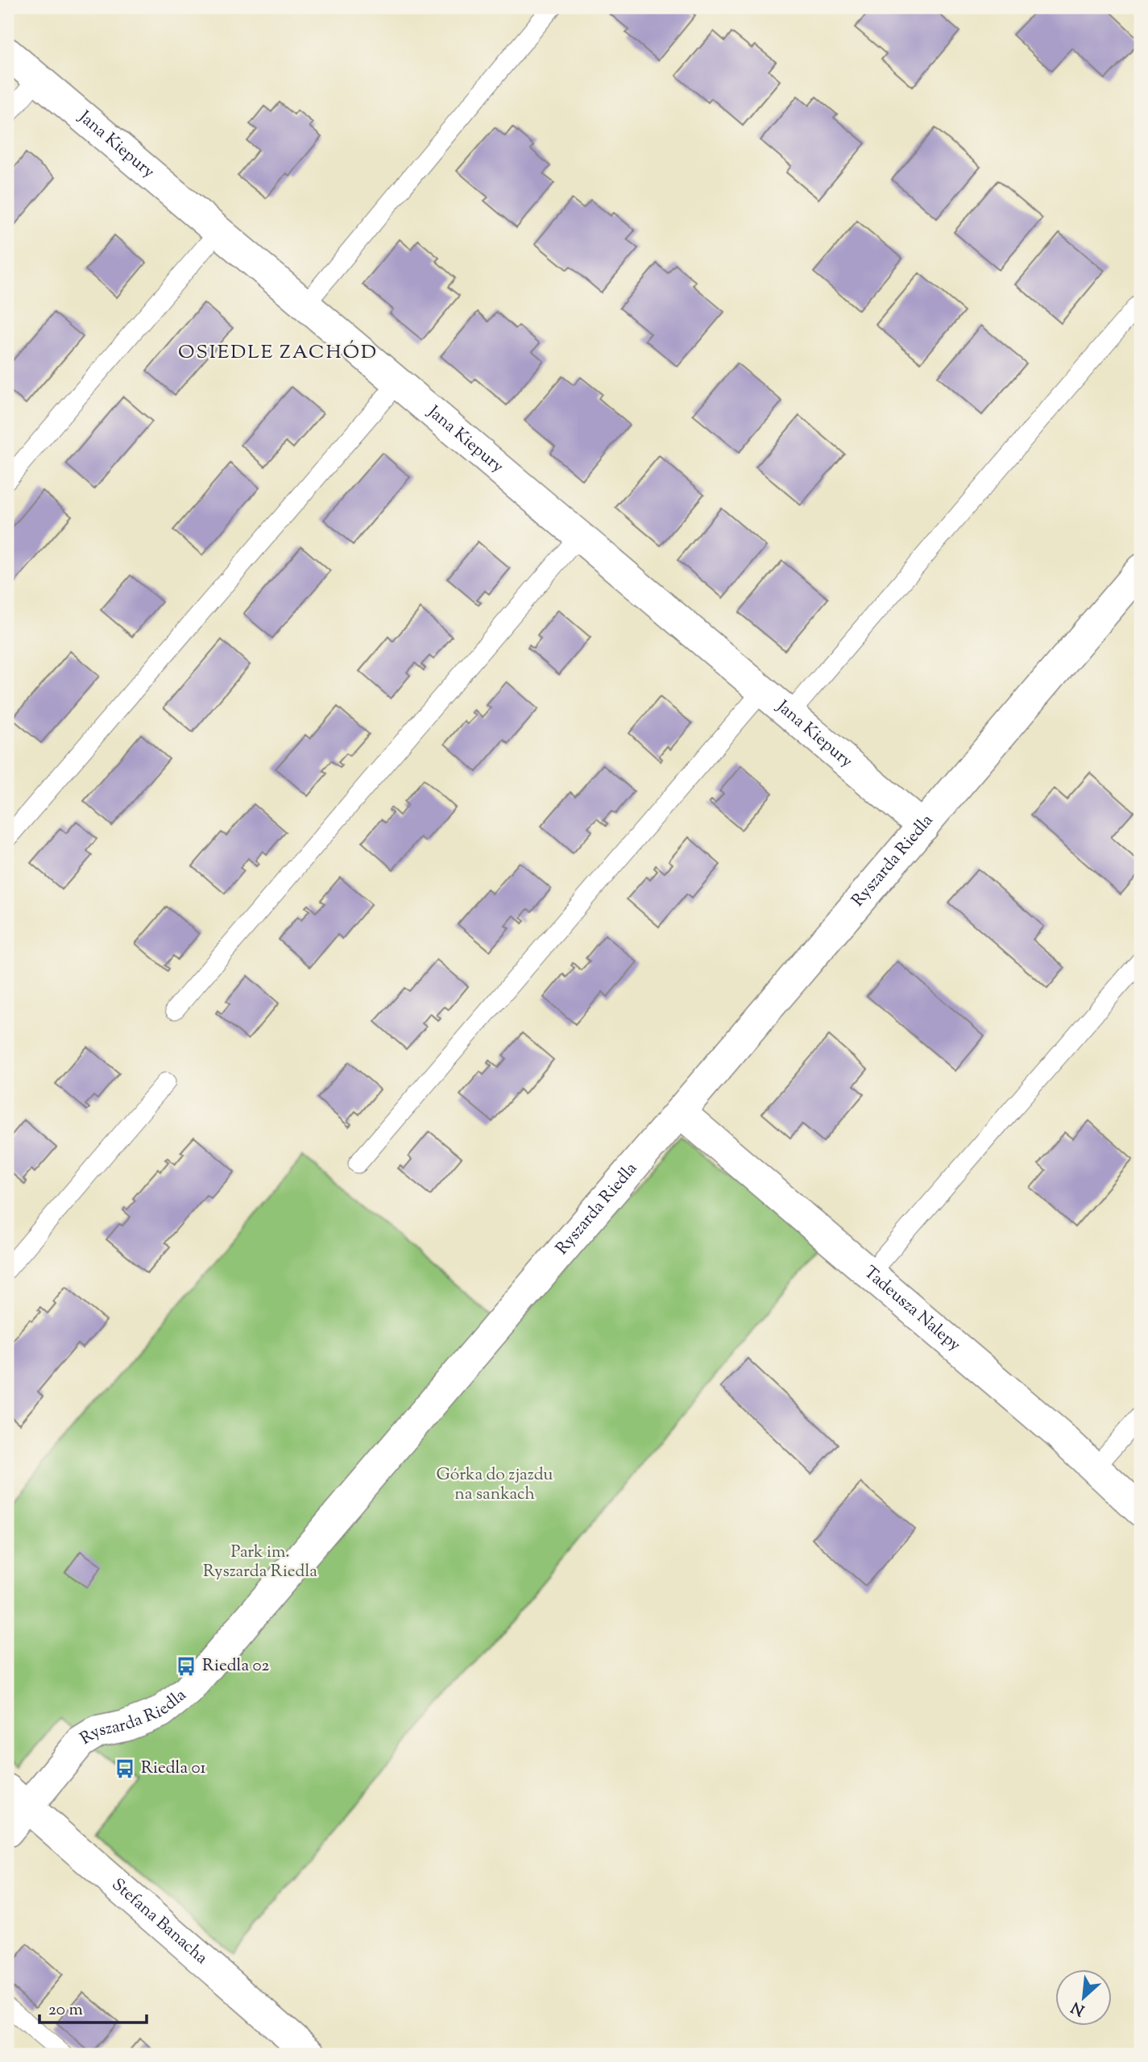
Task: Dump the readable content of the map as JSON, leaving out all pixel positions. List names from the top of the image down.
{
  "streets": {
    "street": [
      "Jana Kiepury",
      "Ryszarda Riedla",
      "Tadeusza Nalepy",
      "Stefana Banacha"
    ]
  },
  "crossings": [
    ["Jana Kiepury", "Ryszarda Riedla"],
    ["Ryszarda Riedla", "Tadeusza Nalepy"],
    ["Ryszarda Riedla", "Stefana Banacha"]
  ],
  "districts": ["OSIEDLE ZACHÓD"],
  "parks": ["Górka do zjazdu na sankach", "Park im. Ryszarda Riedla"],
  "places": {
    "bus stop": ["Riedla 02", "Riedla 01"]
  },
  "scale_bar": "20 m",
  "north": "bottom left"
}
